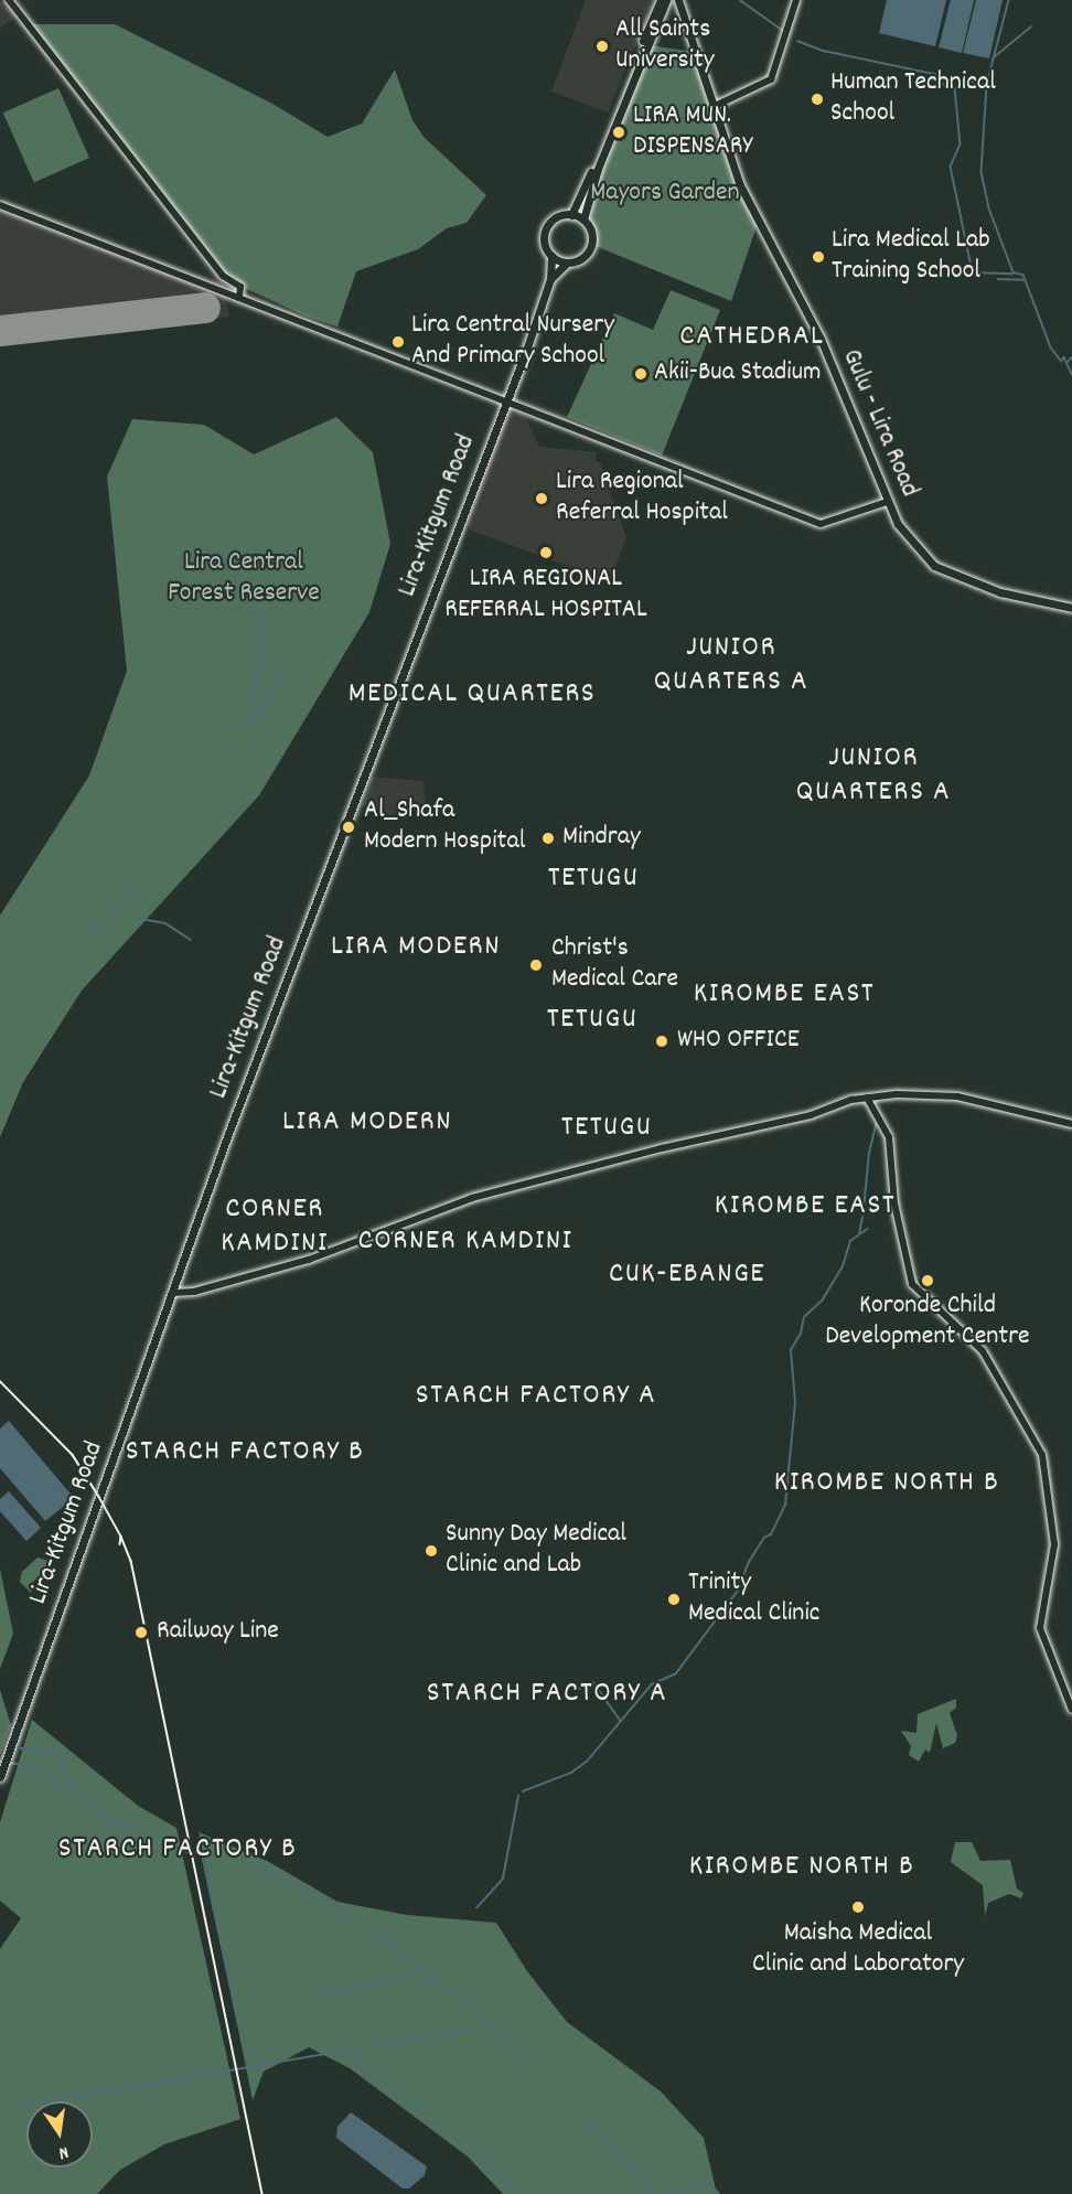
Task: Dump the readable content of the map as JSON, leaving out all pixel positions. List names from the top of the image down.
{
  "streets": {
    "main road": ["Gulu - Lira Road", "Lira-Kitgum Road"]
  },
  "districts": [
    "CATHEDRAL",
    "JUNIOR QUARTERS A",
    "MEDICAL QUARTERS",
    "JUNIOR QUARTERS A",
    "TETUGU",
    "LIRA MODERN",
    "KIROMBE EAST",
    "TETUGU",
    "LIRA MODERN",
    "TETUGU",
    "KIROMBE EAST",
    "CORNER KAMDINI",
    "CORNER KAMDINI",
    "CUK-EBANGE",
    "STARCH FACTORY A",
    "STARCH FACTORY B",
    "KIROMBE NORTH B",
    "STARCH FACTORY A",
    "STARCH FACTORY B",
    "KIROMBE NORTH B"
  ],
  "parks": ["Mayors Garden", "Lira Central Forest Reserve"],
  "places": [
    "All Saints University",
    "Human Technical School",
    "LIRA MUN. DISPENSARY",
    "Lira Medical Lab Training School",
    "Lira Central Nursery And Primary School",
    "Akii-Bua Stadium",
    "Lira Regional Referral Hospital",
    "LIRA REGIONAL REFERRAL HOSPITAL",
    "Al_Shafa Modern Hospital",
    "Mindray",
    "Christ's Medical Care",
    "WHO OFFICE",
    "Koronde Child Development Centre",
    "Sunny Day Medical Clinic and Lab",
    "Trinity Medical Clinic",
    "Railway Line",
    "Maisha Medical Clinic and Laboratory"
  ],
  "north": "bottom"
}
